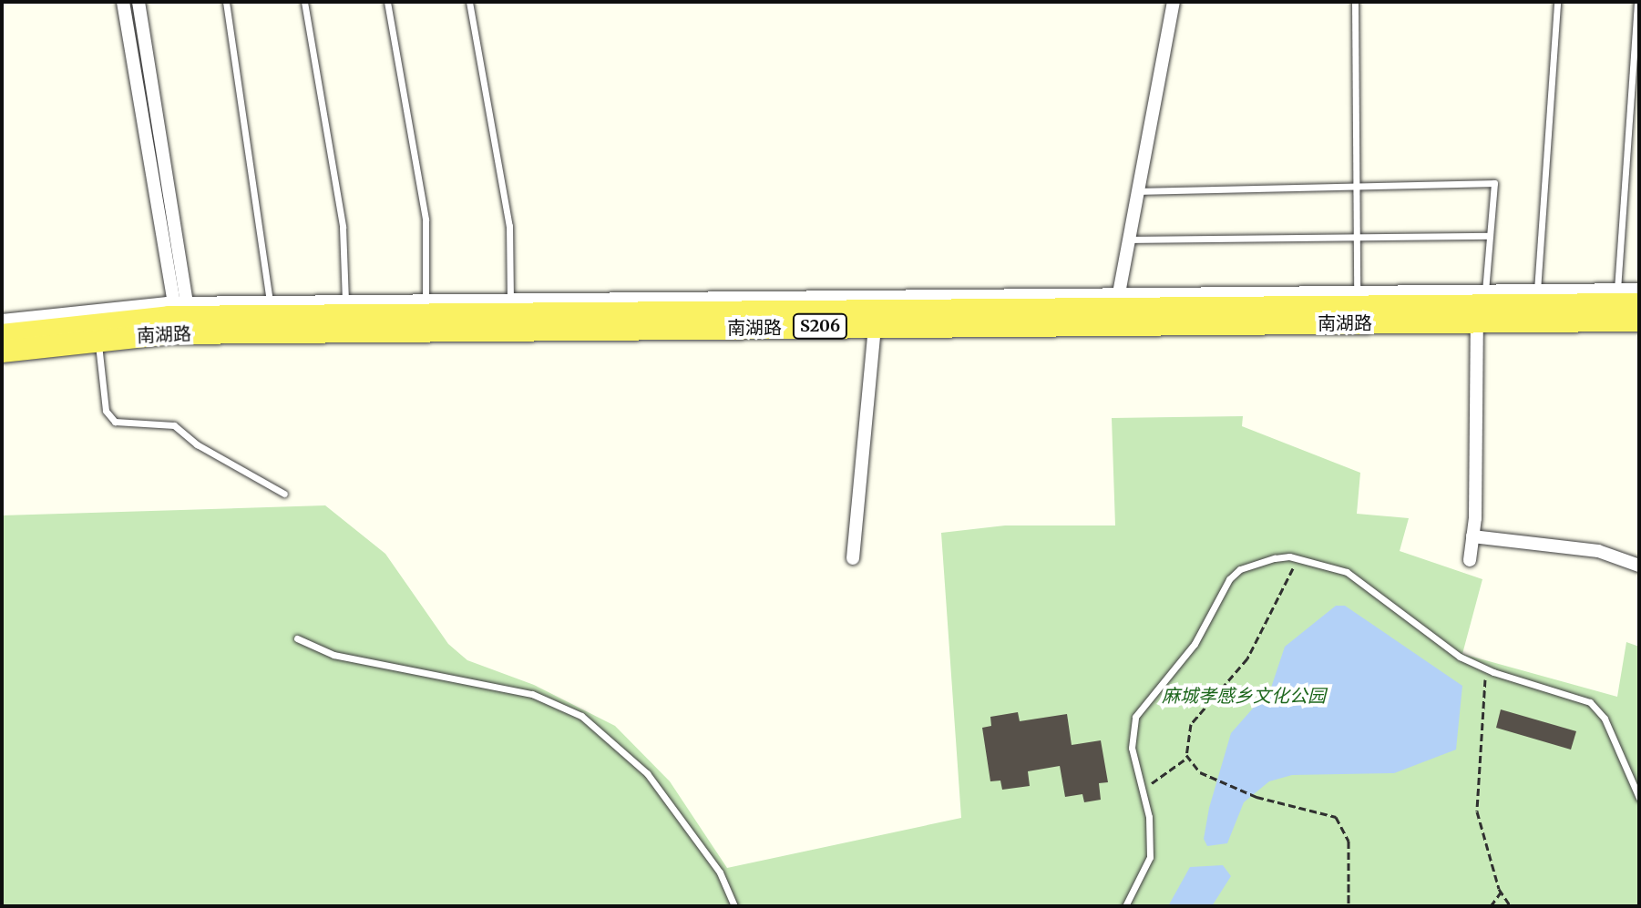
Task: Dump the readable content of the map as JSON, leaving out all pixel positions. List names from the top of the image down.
{
  "streets": {
    "main road": ["南湖路", "S206"]
  },
  "parks": ["麻城孝感乡文化公园"]
}
